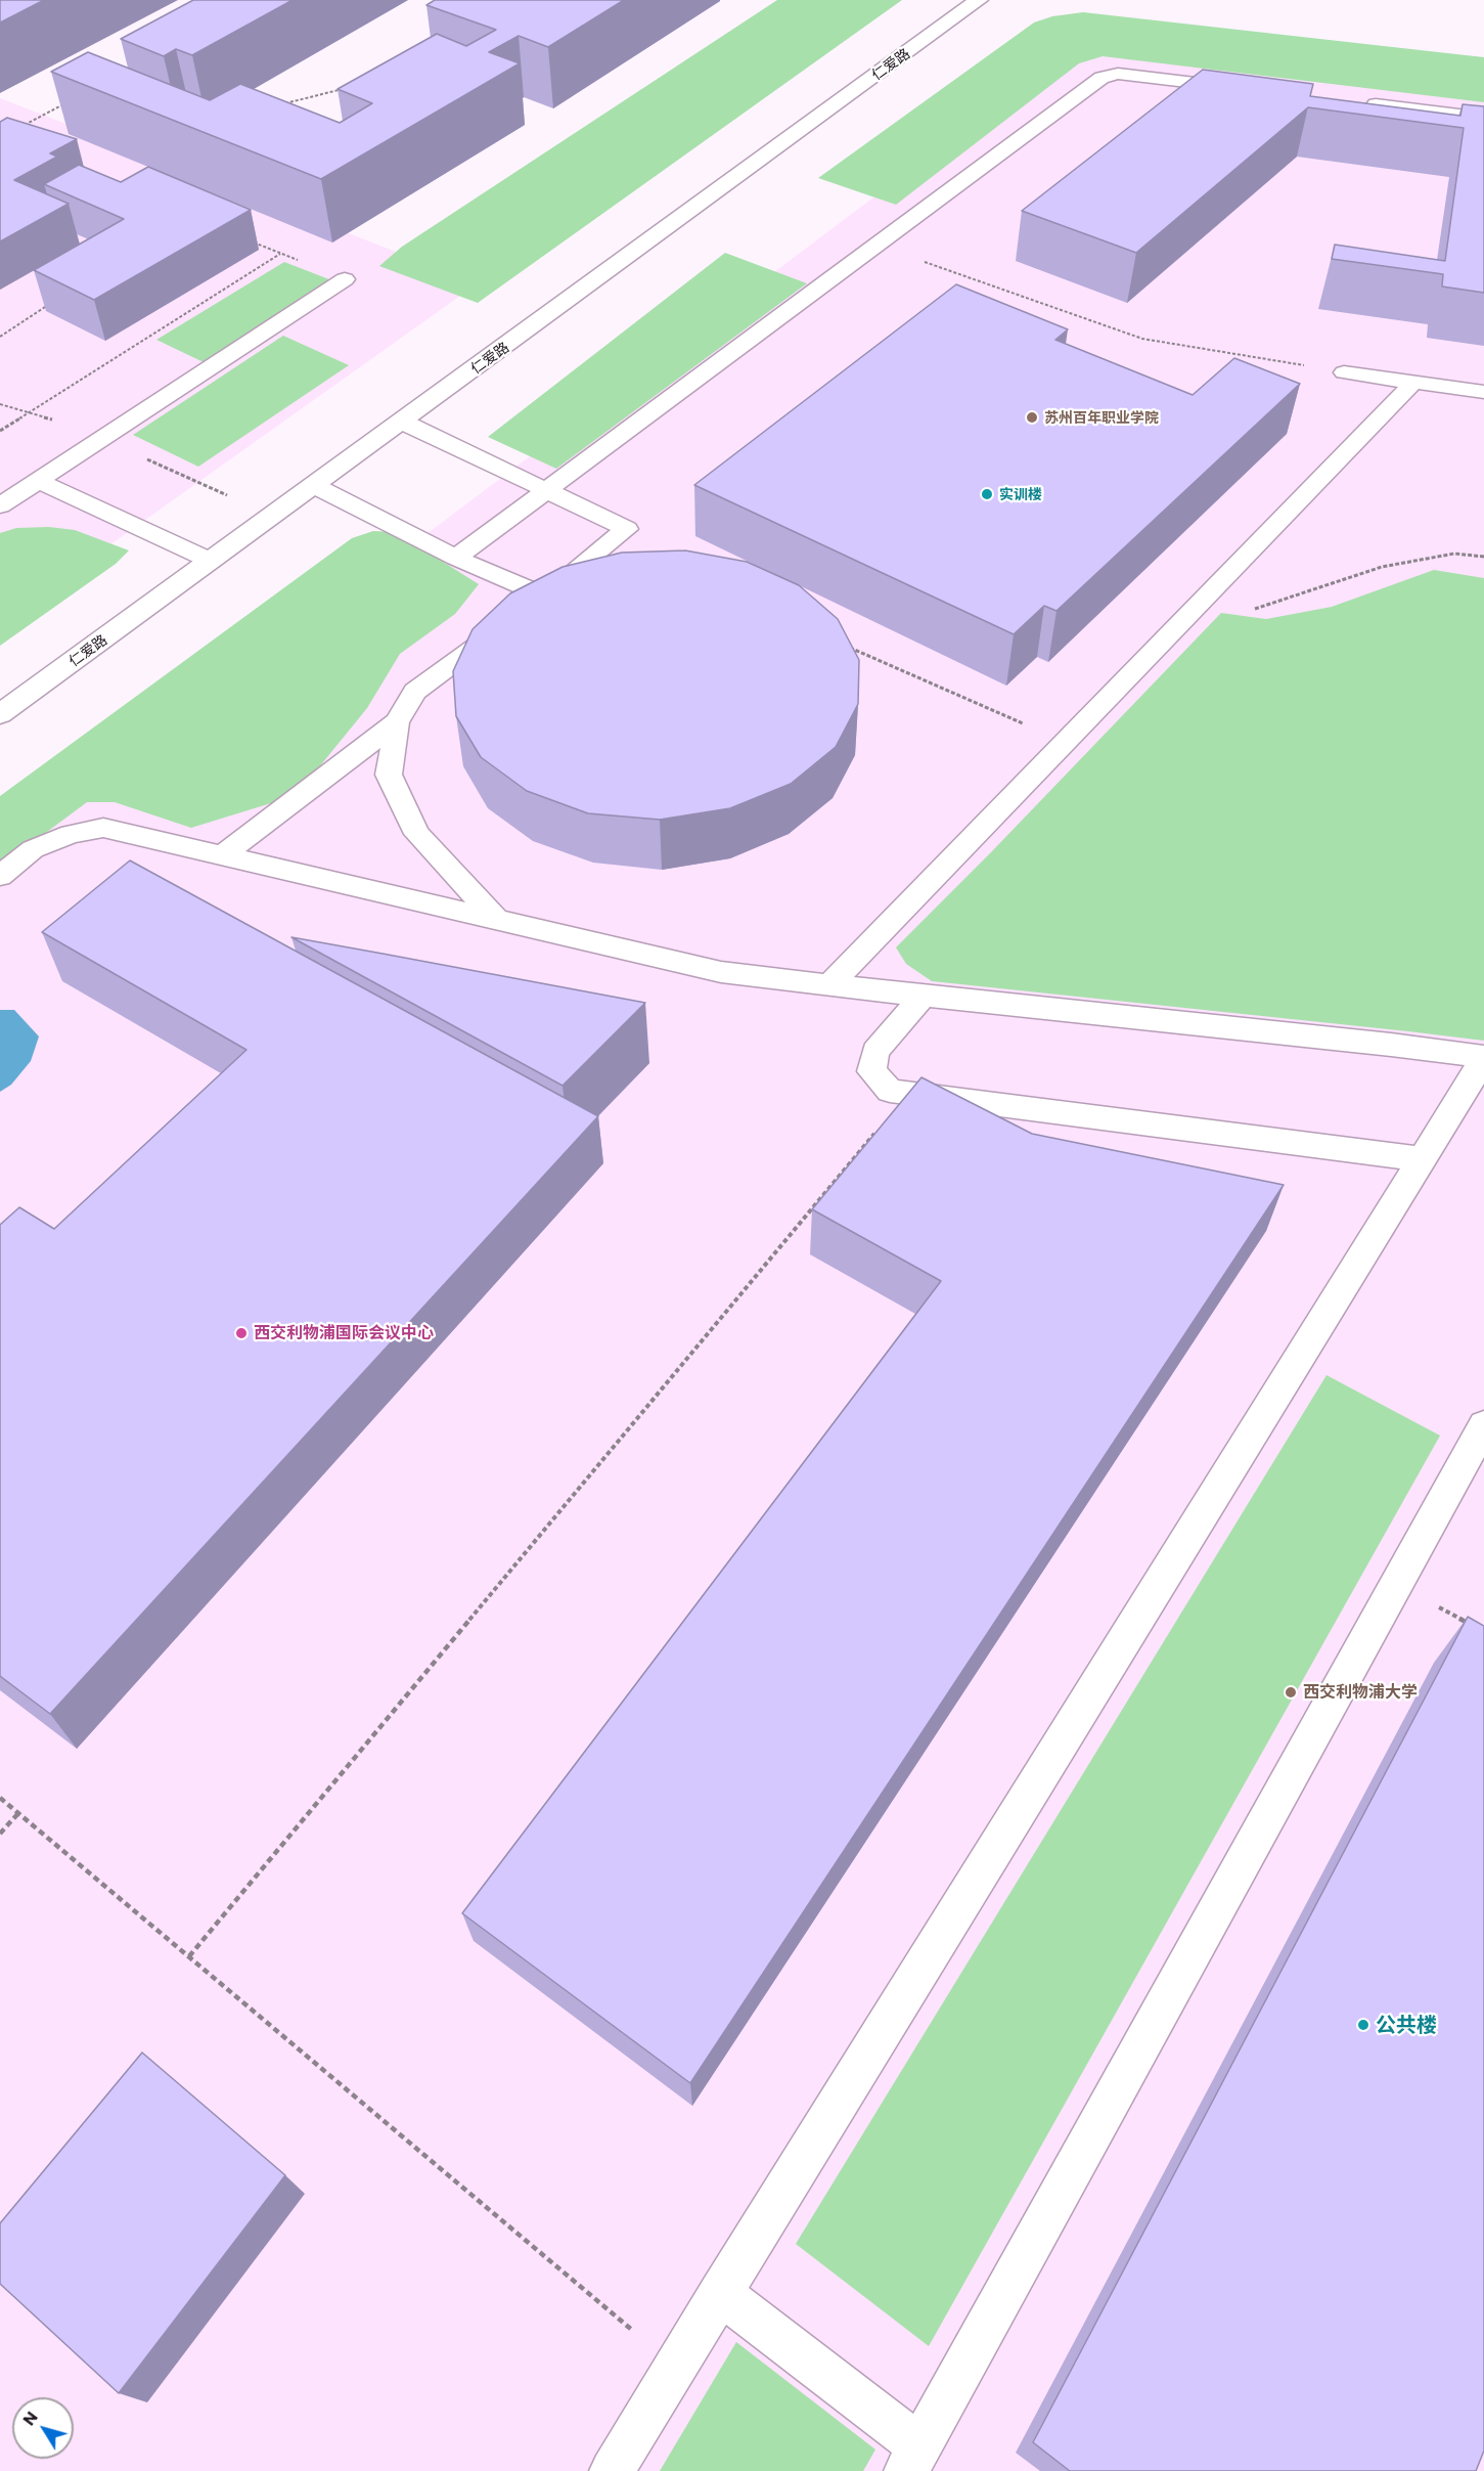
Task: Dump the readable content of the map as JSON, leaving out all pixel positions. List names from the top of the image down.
{
  "streets": {
    "main road": ["仁爱路"]
  },
  "places": [
    "苏州百年职业学院",
    "实训楼",
    "西交利物浦国际会议中心",
    "西交利物浦大学",
    "公共楼"
  ],
  "north": "top left"
}
